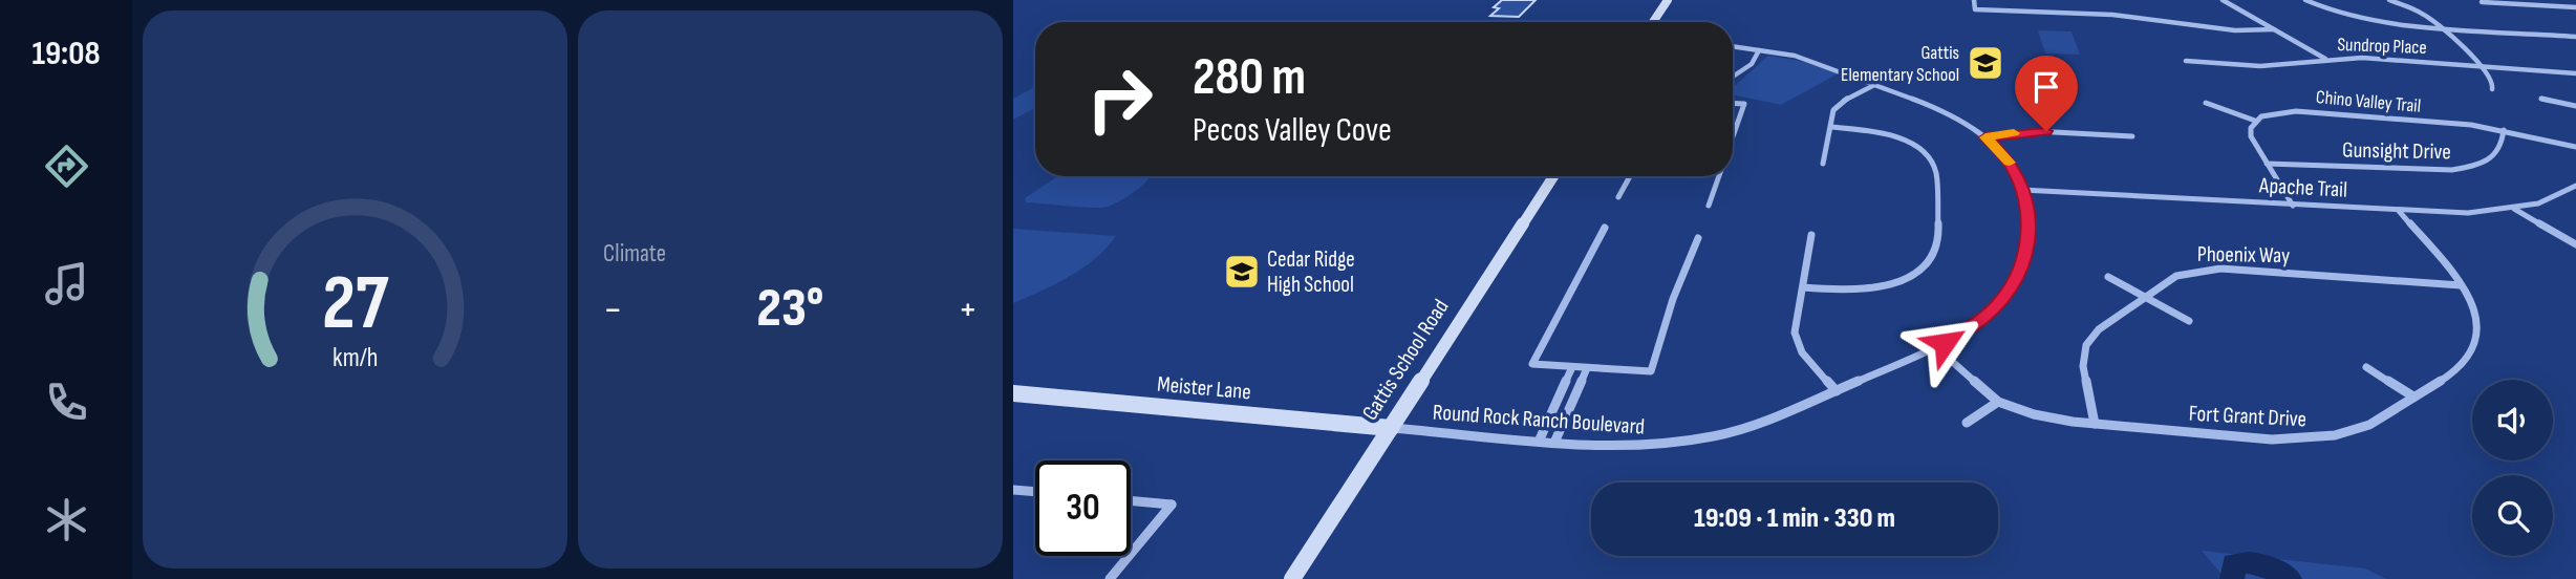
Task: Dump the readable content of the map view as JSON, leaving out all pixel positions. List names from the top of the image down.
{
  "streets": {
    "main road": ["Gattis School Road"],
    "street": [
      "Sundrop Place",
      "Chino Valley Trail",
      "Gunsight Drive",
      "Apache Trail",
      "Phoenix Way",
      "Meister Lane",
      "Fort Grant Drive",
      "Round Rock Ranch Boulevard"
    ]
  },
  "crossings": [
    ["Chino Valley Trail", "Gunsight Drive"],
    ["Apache Trail", "Fort Grant Drive"],
    ["Apache Trail", "Round Rock Ranch Boulevard"],
    ["Phoenix Way", "Fort Grant Drive"],
    ["Gattis School Road", "Meister Lane"],
    ["Gattis School Road", "Round Rock Ranch Boulevard"],
    ["Meister Lane", "Round Rock Ranch Boulevard"],
    ["Fort Grant Drive", "Round Rock Ranch Boulevard"]
  ],
  "places": {
    "school or university": ["Gattis Elementary School", "Cedar Ridge High School"]
  },
  "page": {
    "tabs": "19:08",
    "tile": "Climate",
    "turn": ["280 m", "Pecos Valley Cove"],
    "heat": ["−", "23°", "+"],
    "limit": "30",
    "trip": "19:09 · 1 min · 330 m",
    "gauge": ["27", "km/h"]
  }
}
